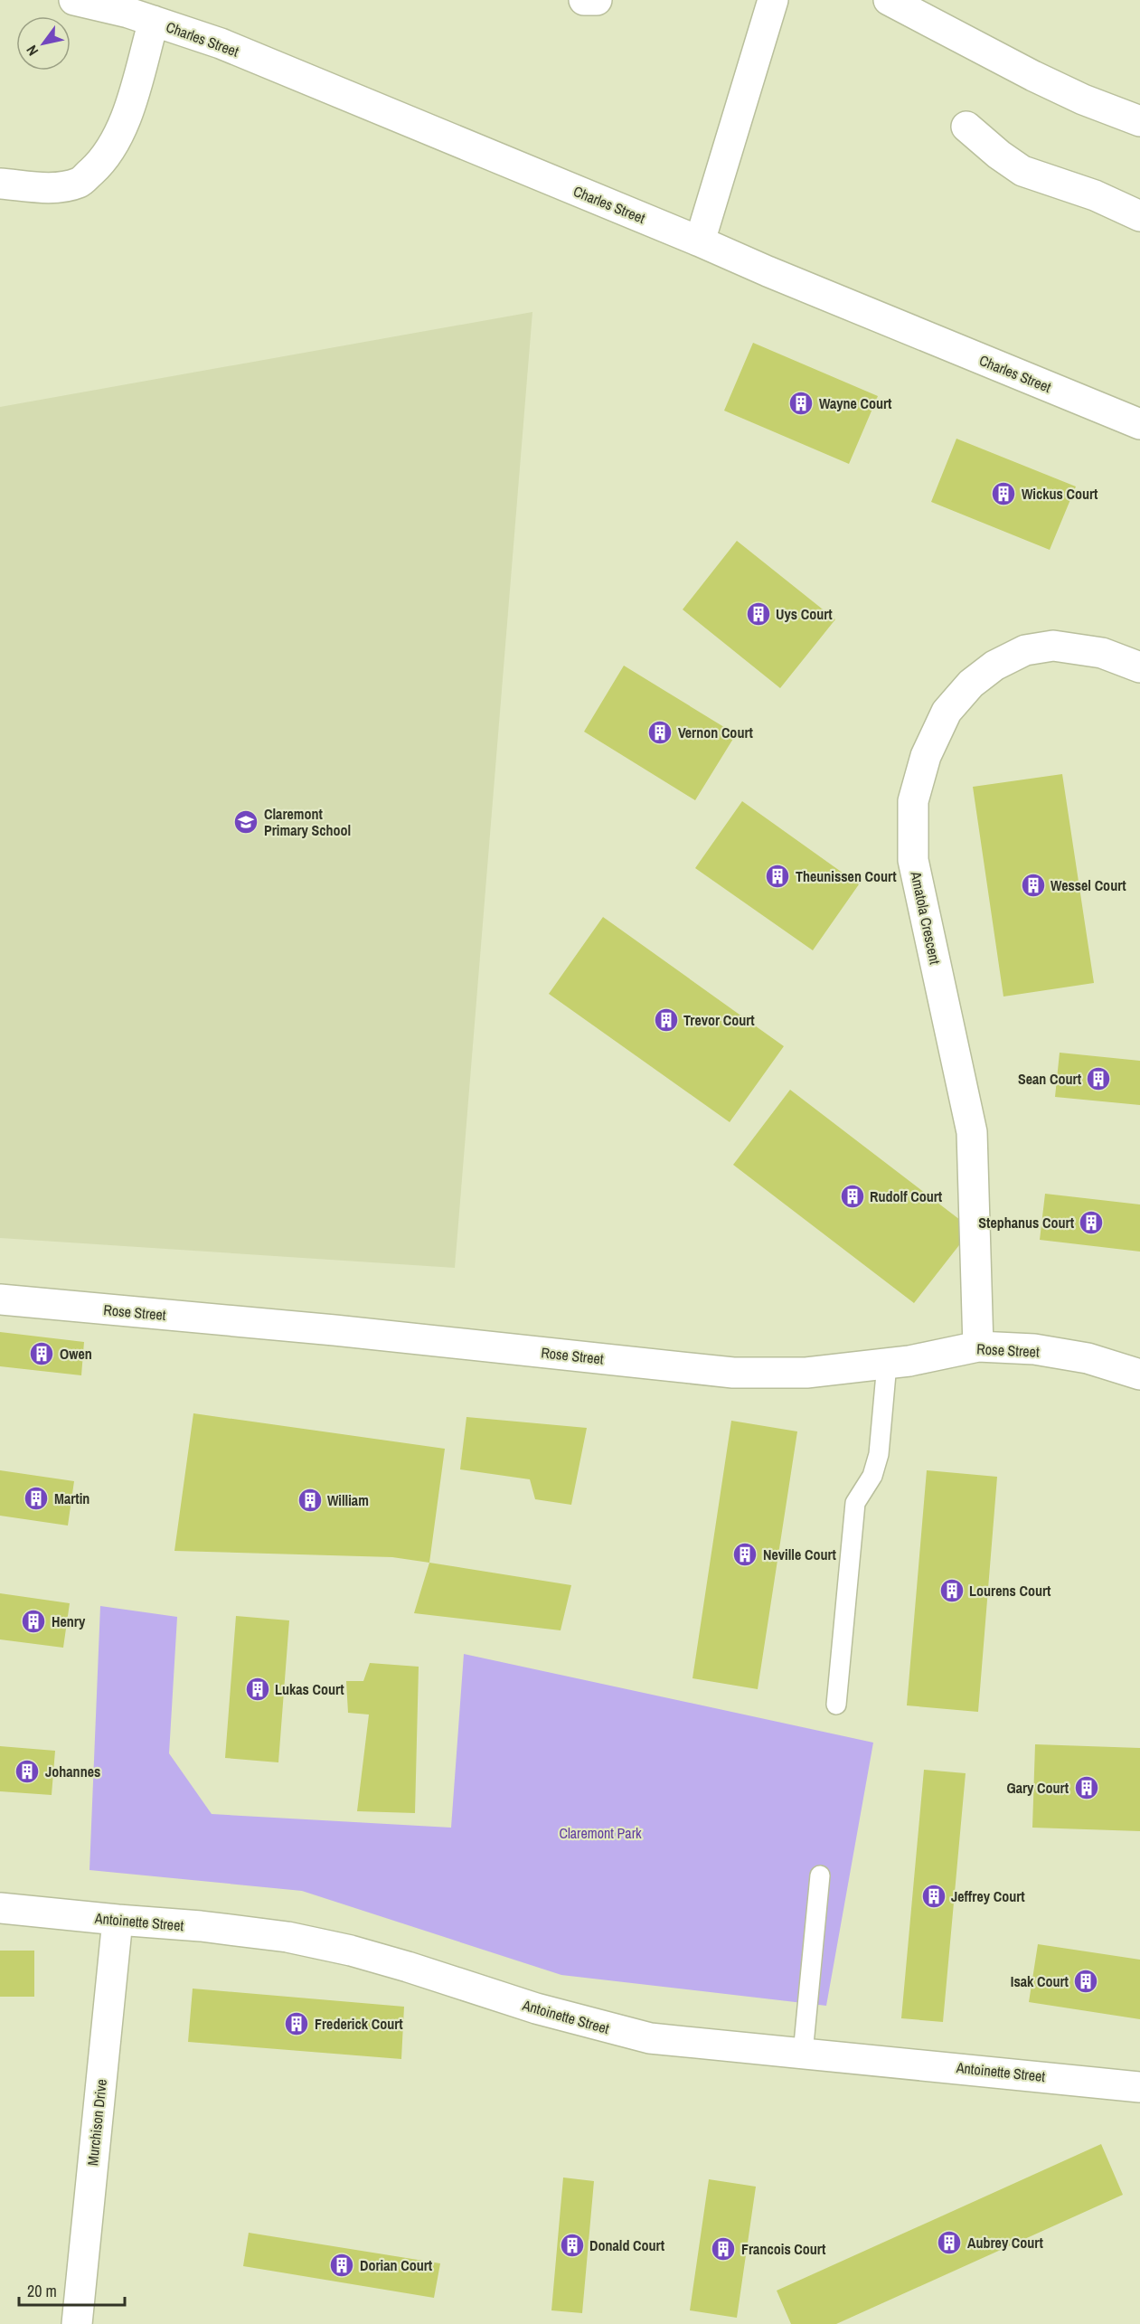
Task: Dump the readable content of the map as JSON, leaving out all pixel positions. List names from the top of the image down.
{
  "streets": {
    "street": [
      "Charles Street",
      "Amatola Crescent",
      "Rose Street",
      "Antoinette Street",
      "Murchison Drive"
    ]
  },
  "crossings": [
    ["Amatola Crescent", "Rose Street"],
    ["Antoinette Street", "Murchison Drive"]
  ],
  "parks": ["Claremont Park"],
  "places": {
    "building": [
      "Wayne Court",
      "Wickus Court",
      "Uys Court",
      "Vernon Court",
      "Theunissen Court",
      "Wessel Court",
      "Trevor Court",
      "Sean Court",
      "Rudolf Court",
      "Stephanus Court",
      "Owen",
      "Martin",
      "William",
      "Neville Court",
      "Lourens Court",
      "Henry",
      "Lukas Court",
      "Johannes",
      "Gary Court",
      "Jeffrey Court",
      "Isak Court",
      "Frederick Court",
      "Aubrey Court",
      "Donald Court",
      "Francois Court",
      "Dorian Court"
    ],
    "school or university": ["Claremont Primary School"]
  },
  "scale_bar": "20 m",
  "north": "bottom left"
}
